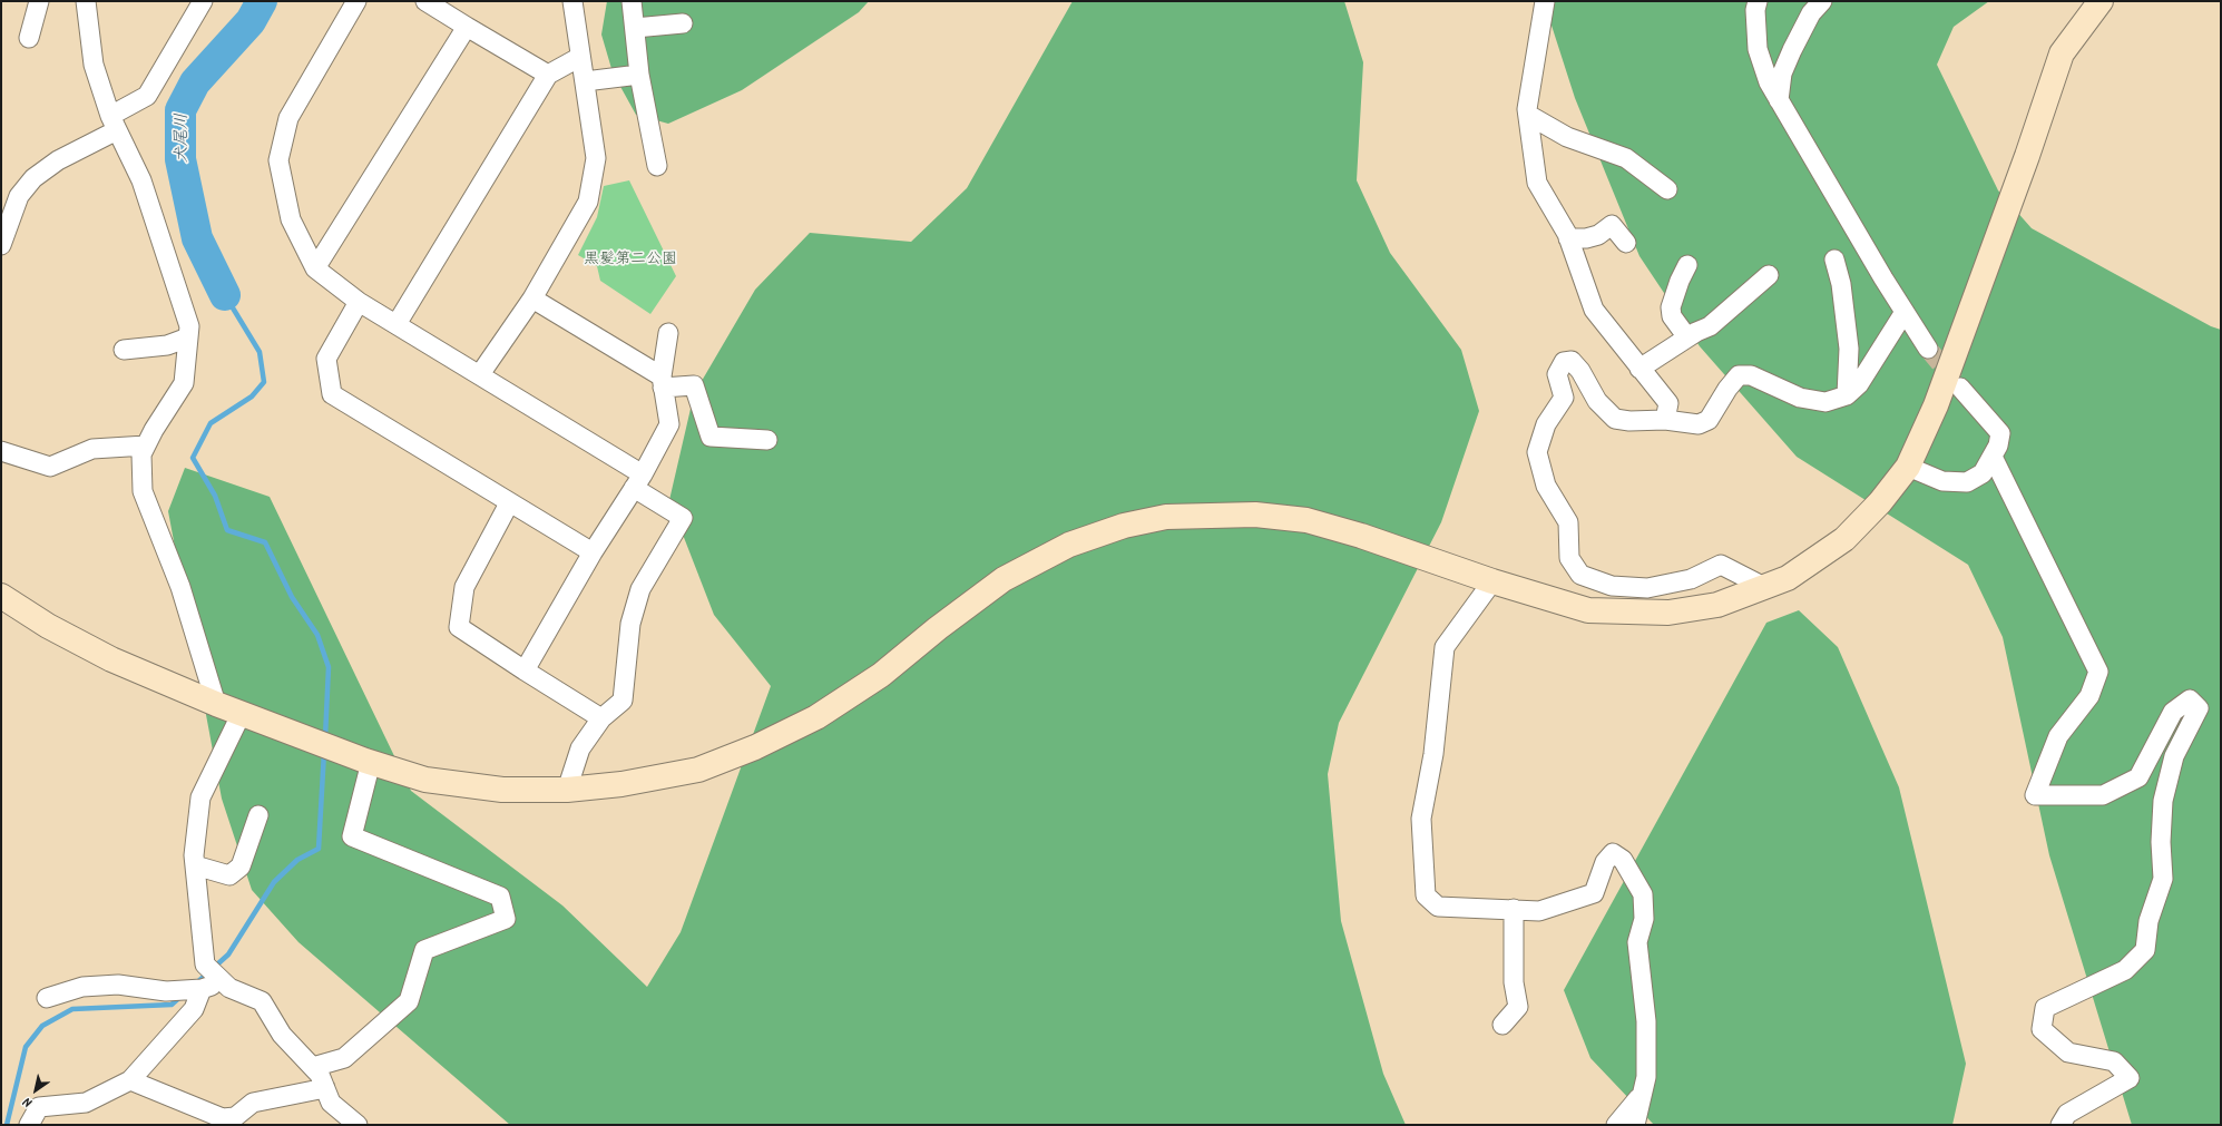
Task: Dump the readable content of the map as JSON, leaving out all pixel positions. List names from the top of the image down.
{
  "water": ["犬尾川"],
  "parks": ["黒髪第二公園"],
  "north": "bottom left"
}
